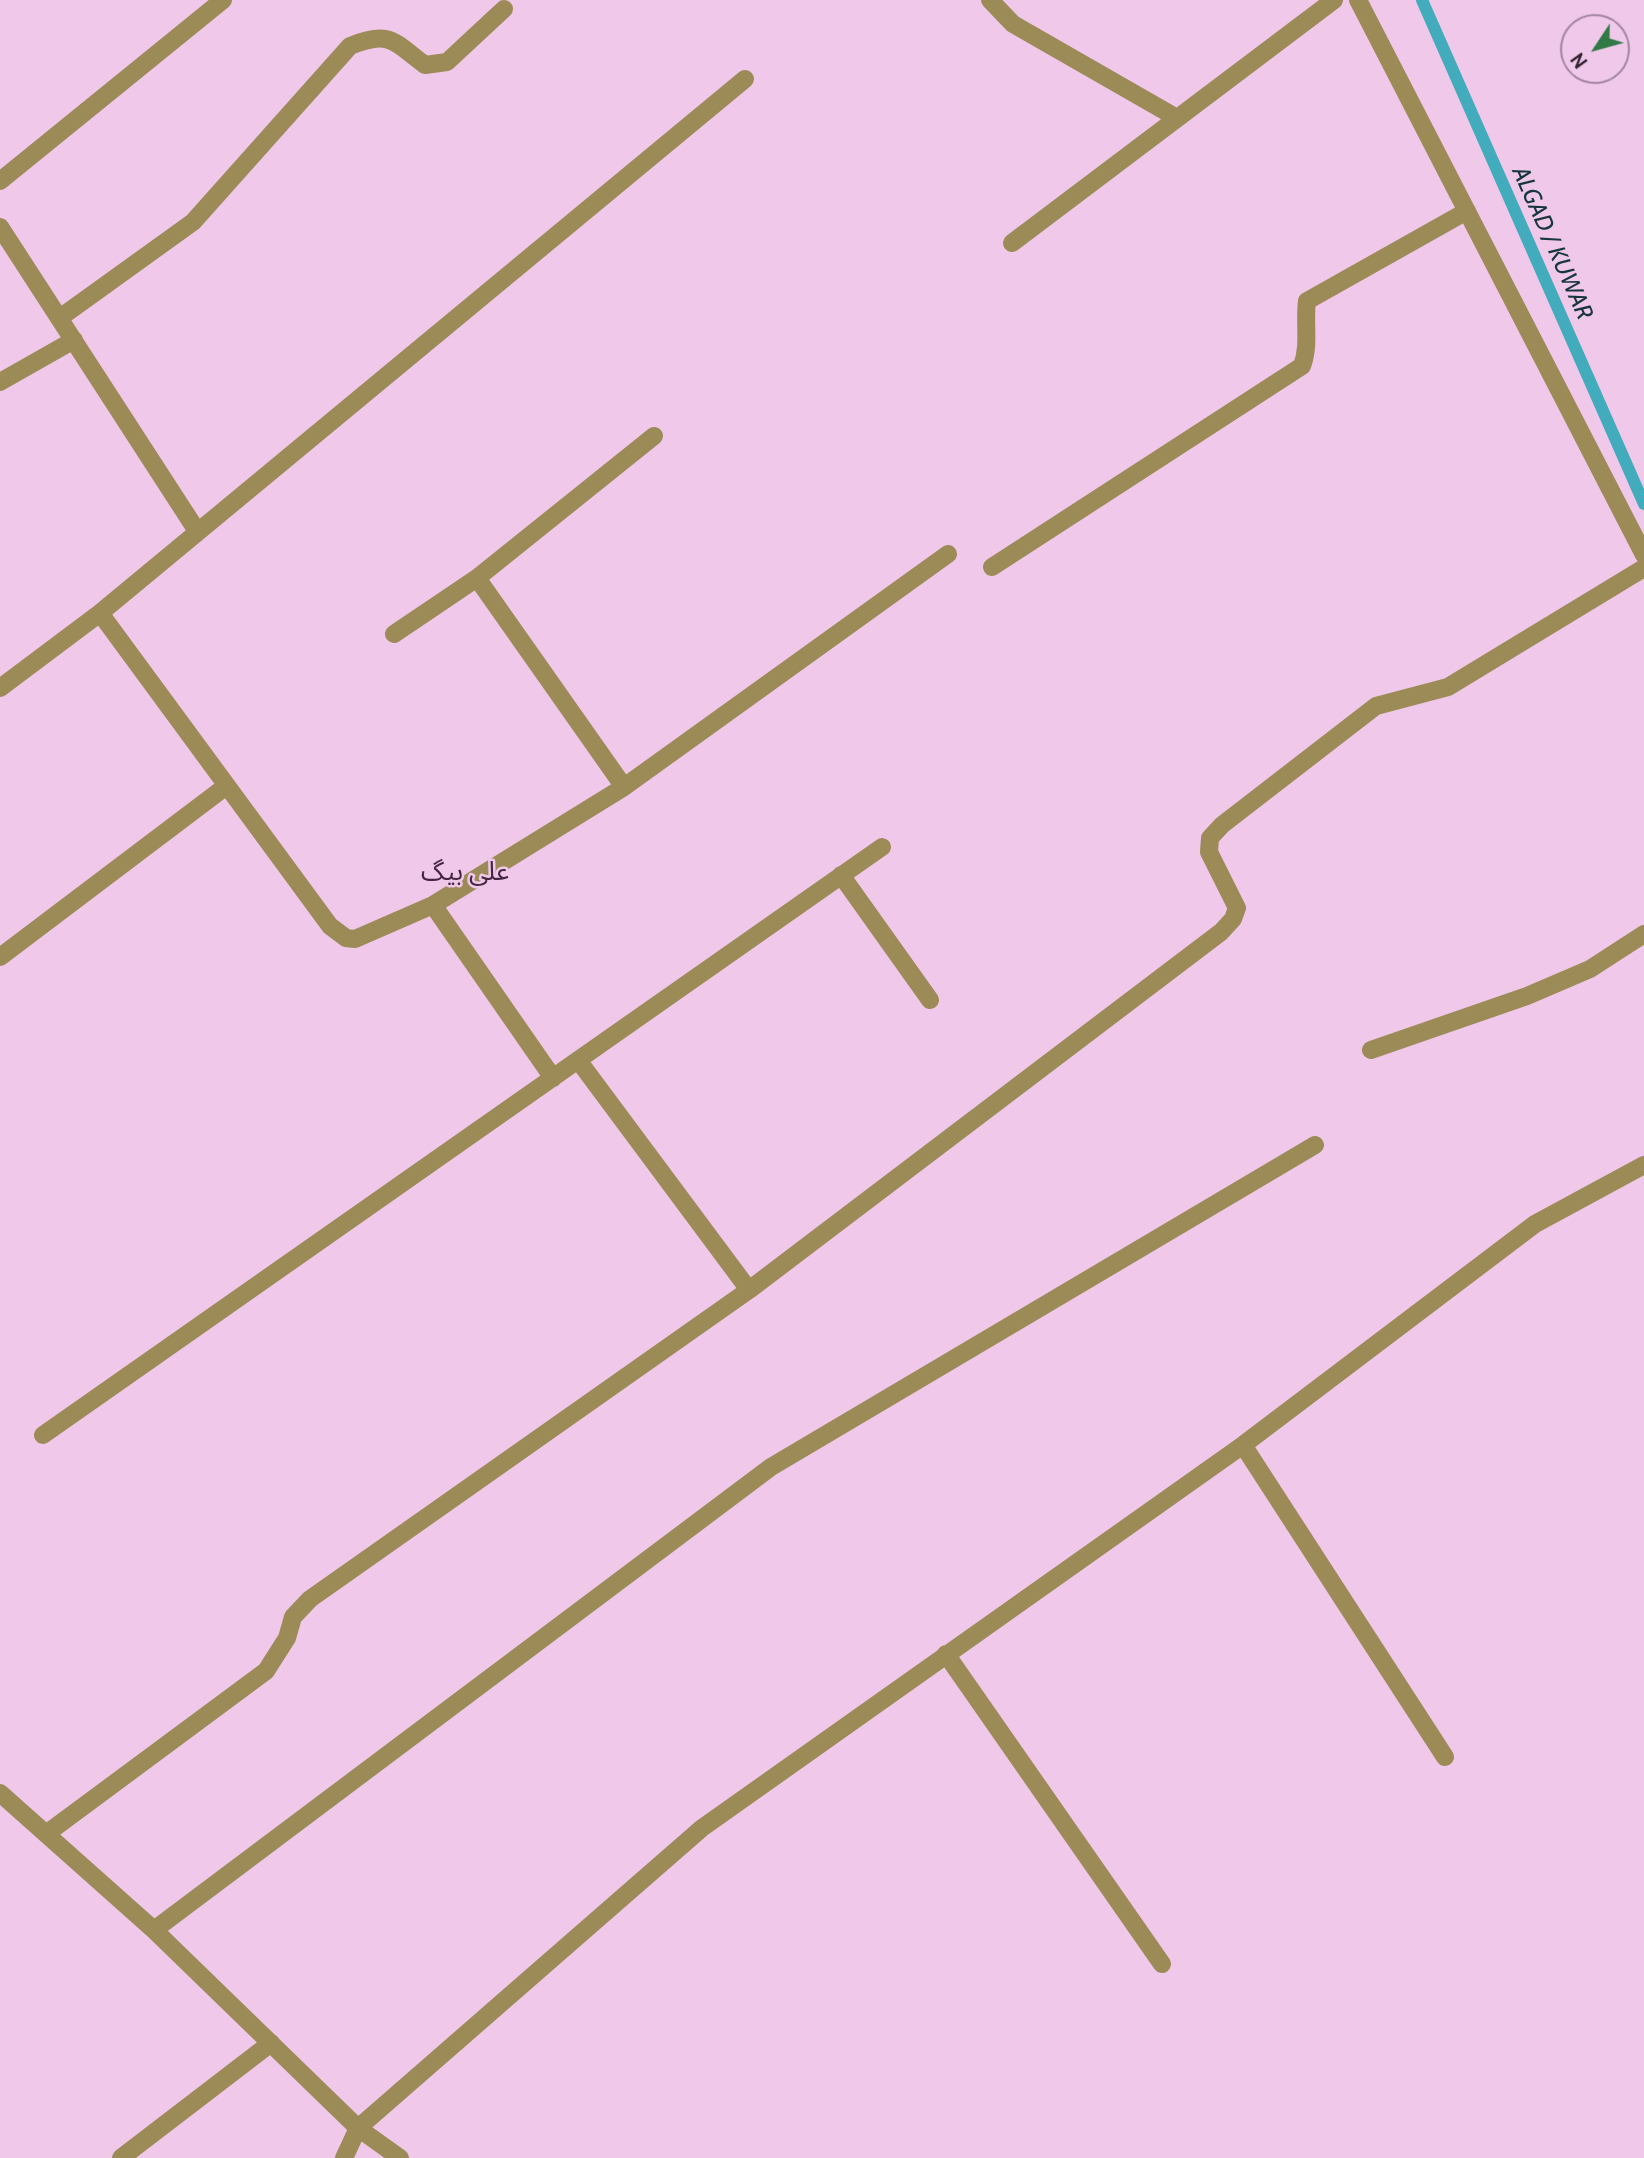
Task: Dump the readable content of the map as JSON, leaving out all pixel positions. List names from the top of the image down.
{
  "districts": ["علی بیگ"],
  "water": ["ALGAD / KUWAR"],
  "north": "bottom left"
}
